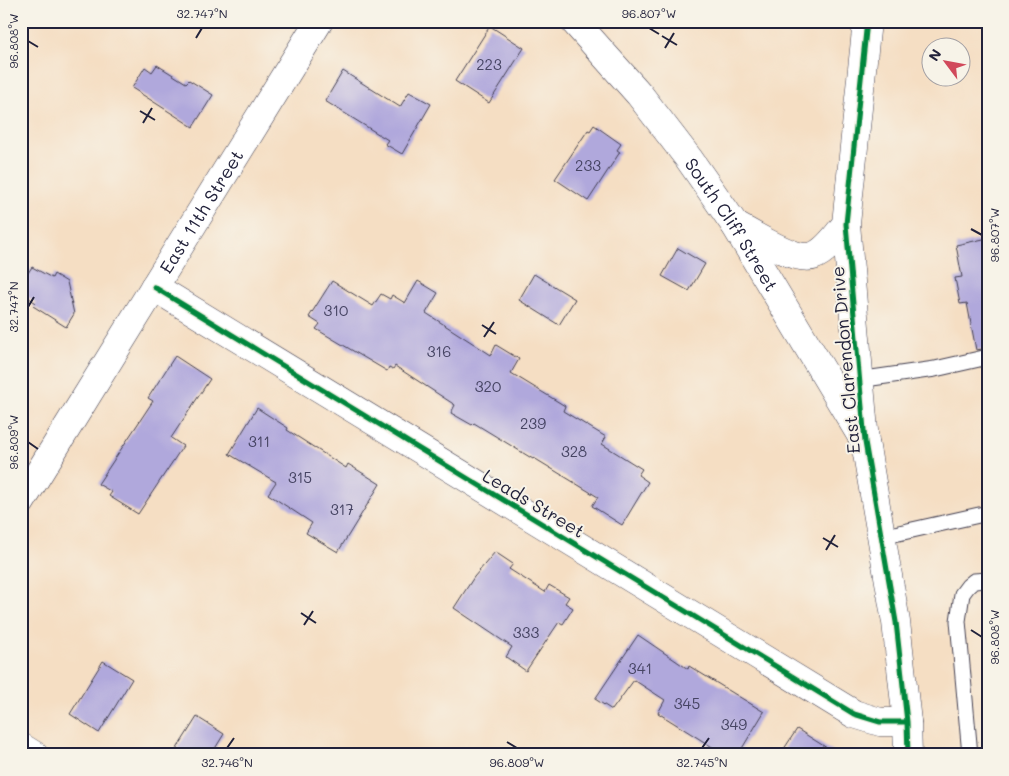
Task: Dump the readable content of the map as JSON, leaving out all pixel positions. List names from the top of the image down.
{
  "streets": {
    "street": [
      "East 11th Street",
      "South Cliff Street",
      "East Clarendon Drive",
      "Leads Street"
    ]
  },
  "crossings": [
    ["East 11th Street", "Leads Street"],
    ["South Cliff Street", "East Clarendon Drive"],
    ["East Clarendon Drive", "Leads Street"]
  ],
  "house_numbers": [
    "223",
    "233",
    "310",
    "316",
    "320",
    "239",
    "311",
    "328",
    "315",
    "317",
    "333",
    "341",
    "345",
    "349"
  ],
  "north": "top left",
  "coordinates": [
    "32.747°N",
    "96.807°W",
    "96.808°W",
    "96.809°W",
    "32.746°N",
    "32.745°N"
  ]
}
